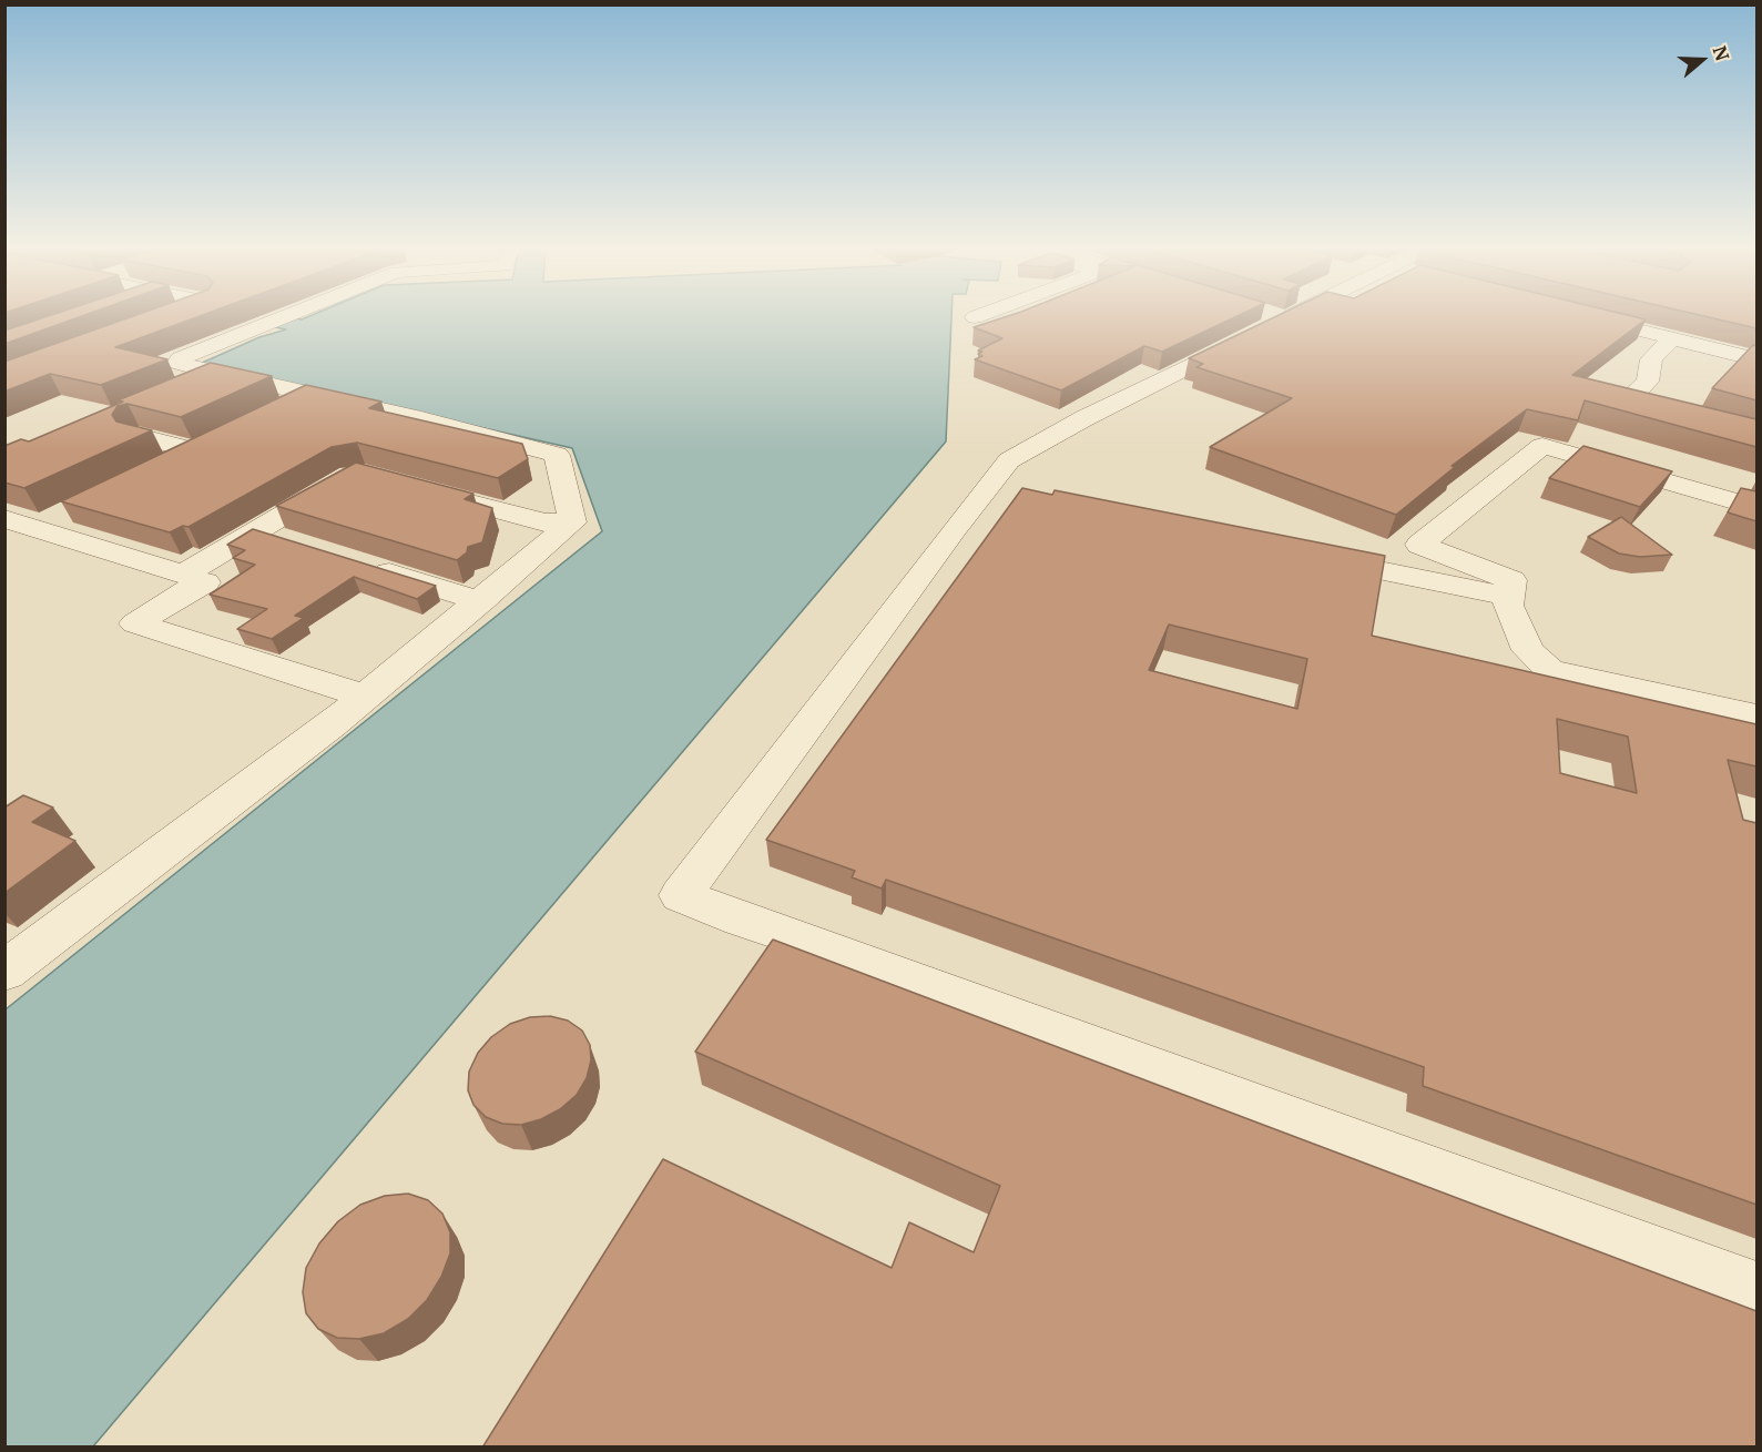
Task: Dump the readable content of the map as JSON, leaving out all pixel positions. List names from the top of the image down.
{
  "north": "right"
}
